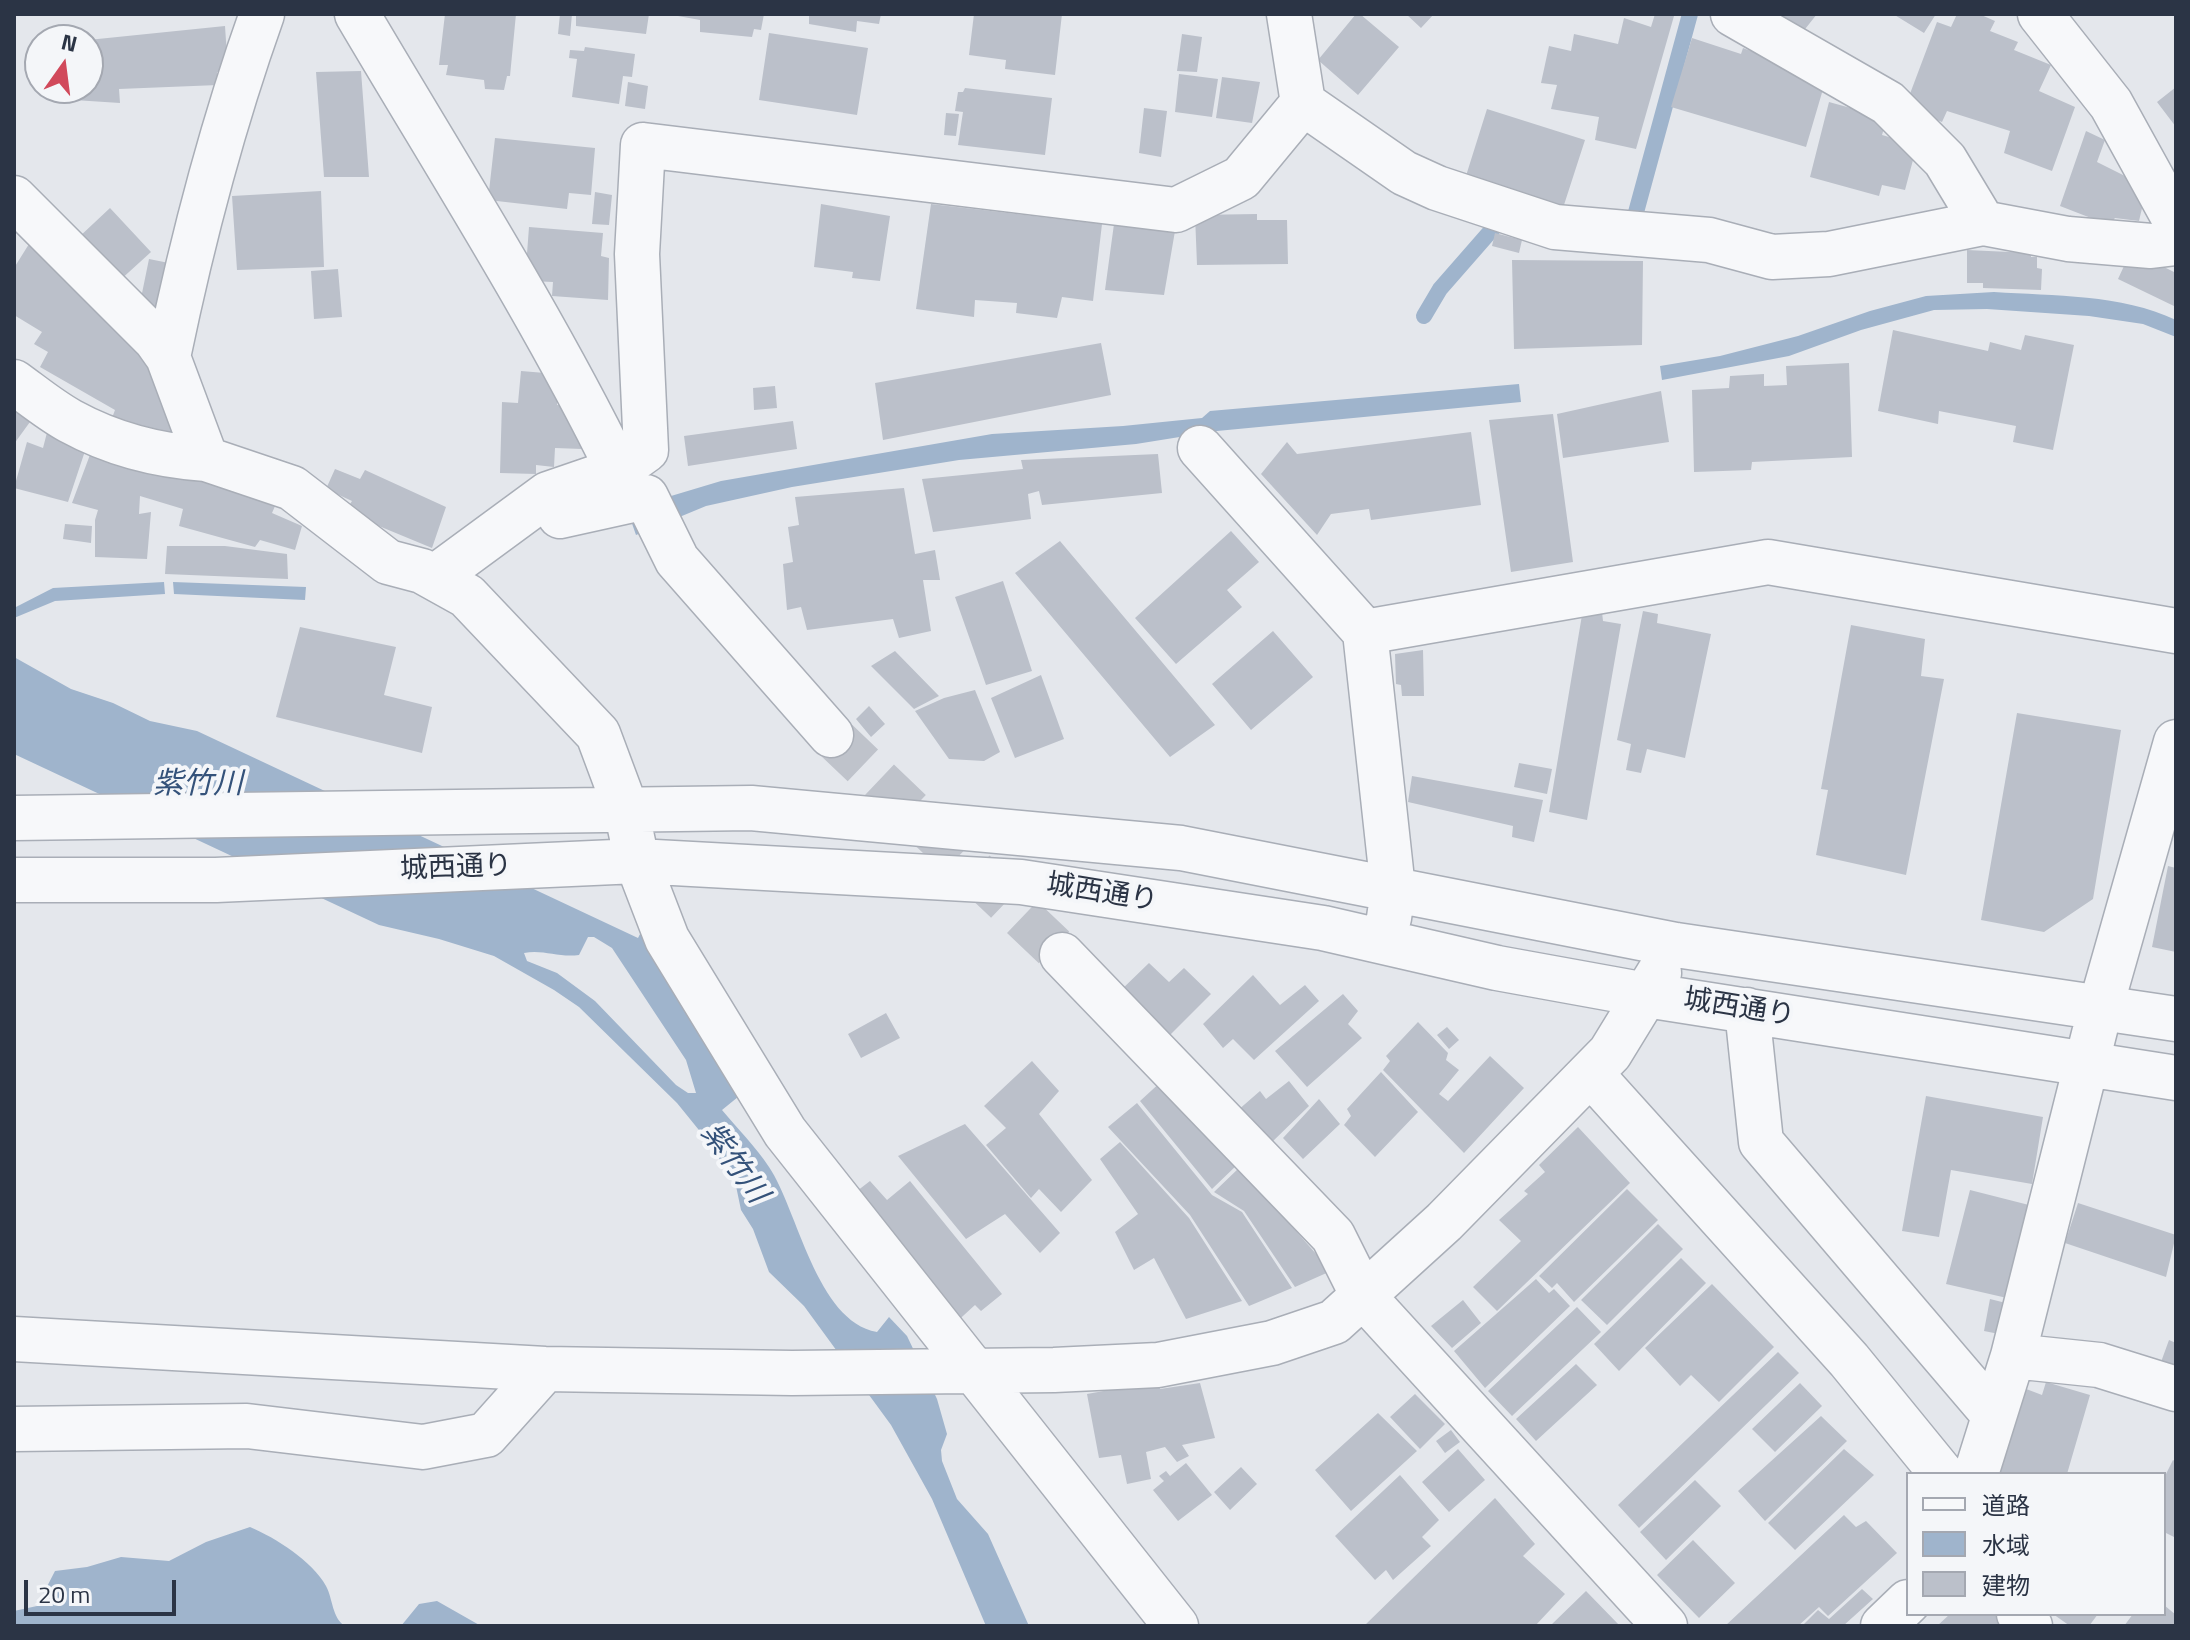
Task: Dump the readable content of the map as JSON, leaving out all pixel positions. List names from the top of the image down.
{
  "streets": {
    "street": ["城西通り"]
  },
  "water": ["紫竹川"],
  "legend": ["道路", "水域", "建物"],
  "scale_bar": "20 m",
  "north": "top"
}
